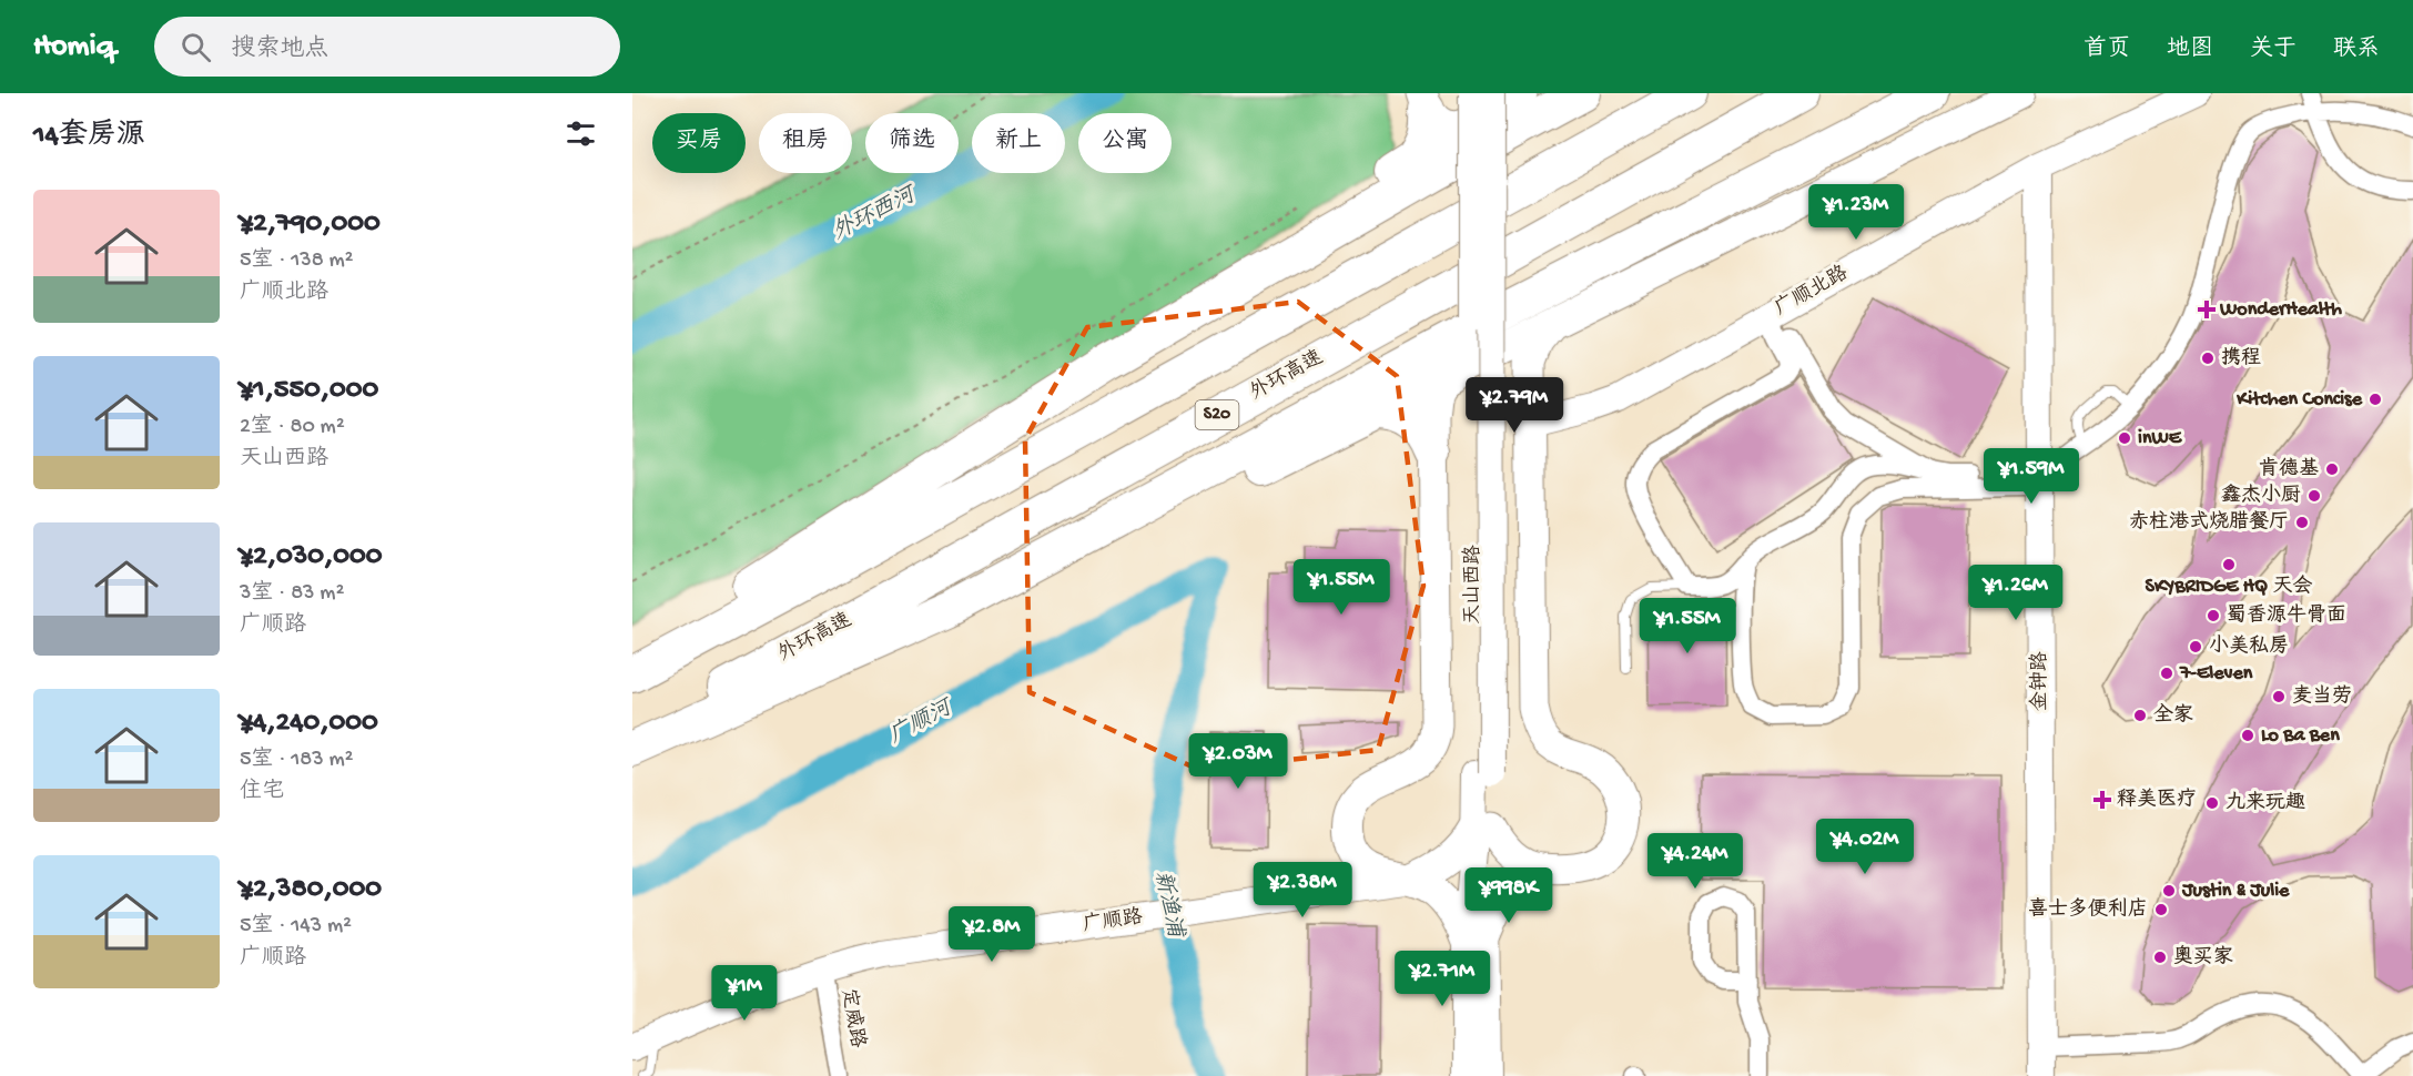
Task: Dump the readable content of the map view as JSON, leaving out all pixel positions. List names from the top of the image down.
{
  "streets": {
    "highway": ["外环高速", "S20"],
    "street": [
      "广顺北路",
      "天山西路",
      "金钟路",
      "广顺路",
      "定威路"
    ]
  },
  "crossings": [
    ["广顺北路", "金钟路"],
    ["广顺路", "定威路"]
  ],
  "water": ["外环西河", "广顺河", "新渔浦"],
  "places": {
    "health": ["WonderHealth", "释美医疗"],
    "other": [
      "携程",
      "Kitchen Concise",
      "inWE",
      "肯德基",
      "鑫杰小厨",
      "赤柱港式烧腊餐厅",
      "SKYBRIDGE HQ 天会",
      "蜀香源牛骨面",
      "小美私房",
      "7-Eleven",
      "麦当劳",
      "全家",
      "Lo Ba Ben",
      "九来玩趣",
      "Justin & Julie",
      "喜士多便利店",
      "奥买家"
    ]
  },
  "page": {
    "header": "Homiq",
    "search": "搜索地点",
    "nav": [
      "首页",
      "地图",
      "关于",
      "联系"
    ],
    "heading": "14套房源",
    "chip": [
      "买房",
      "租房",
      "筛选",
      "新上",
      "公寓"
    ],
    "list": [
      {
        "name": "¥2,790,000",
        "note": "5室 · 138 m² · 广顺北路"
      },
      {
        "name": "¥1,550,000",
        "note": "2室 · 80 m² · 天山西路"
      },
      {
        "name": "¥2,030,000",
        "note": "3室 · 83 m² · 广顺路"
      },
      {
        "name": "¥4,240,000",
        "note": "5室 · 183 m² · 住宅"
      },
      {
        "name": "¥2,380,000",
        "note": "5室 · 143 m² · 广顺路"
      }
    ],
    "price": [
      "¥1.23M",
      "¥2.79M",
      "¥1.59M",
      "¥1.55M",
      "¥1.26M",
      "¥1.55M",
      "¥2.03M",
      "¥4.02M",
      "¥4.24M",
      "¥2.38M",
      "¥998K",
      "¥2.8M",
      "¥2.71M",
      "¥1M"
    ]
  }
}
